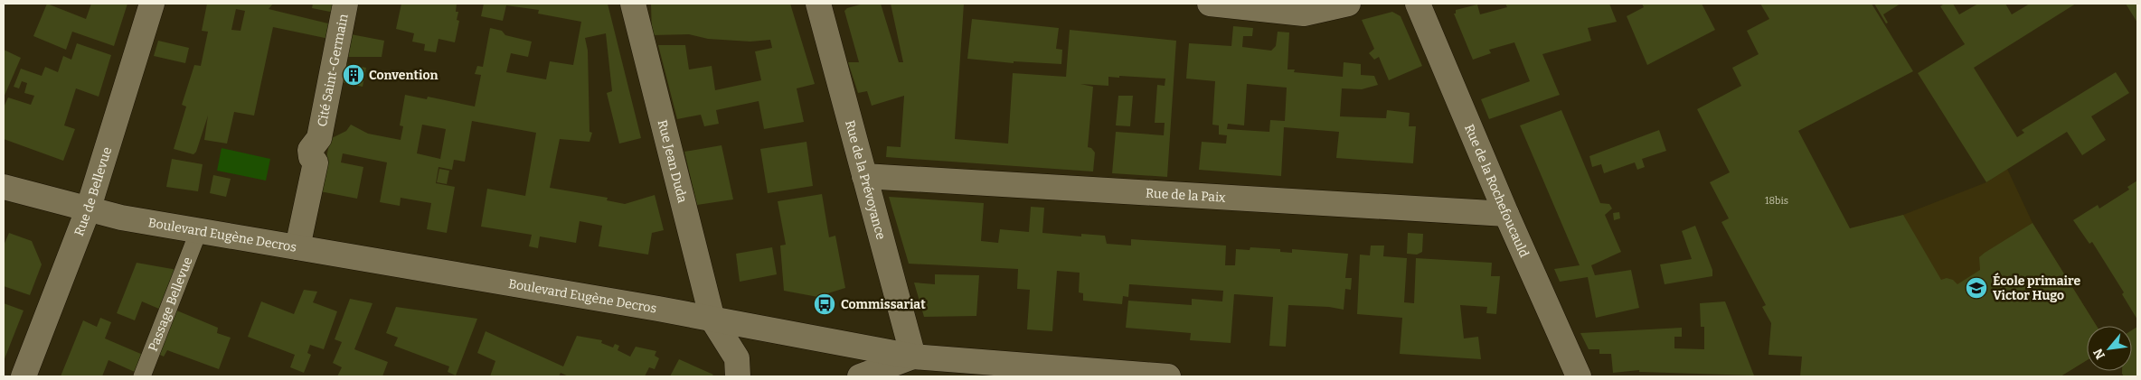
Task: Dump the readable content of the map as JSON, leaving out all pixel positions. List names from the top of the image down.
{
  "streets": {
    "street": [
      "Cité Saint-Germain",
      "Rue Jean Duda",
      "Rue de la Prévoyance",
      "Rue de la Rochefoucauld",
      "Rue de Bellevue",
      "Rue de la Paix",
      "Boulevard Eugène Decros"
    ],
    "lane": ["Passage Bellevue"]
  },
  "crossings": [
    ["Cité Saint-Germain", "Boulevard Eugène Decros"],
    ["Rue Jean Duda", "Boulevard Eugène Decros"],
    ["Rue de la Prévoyance", "Rue de la Paix"],
    ["Rue de la Prévoyance", "Boulevard Eugène Decros"],
    ["Rue de la Rochefoucauld", "Rue de la Paix"],
    ["Rue de Bellevue", "Boulevard Eugène Decros"],
    ["Boulevard Eugène Decros", "Passage Bellevue"]
  ],
  "places": {
    "building": ["Convention"],
    "school or university": ["École primaire Victor Hugo"],
    "bus stop": ["Commissariat"]
  },
  "house_numbers": ["18bis"],
  "north": "bottom left"
}
